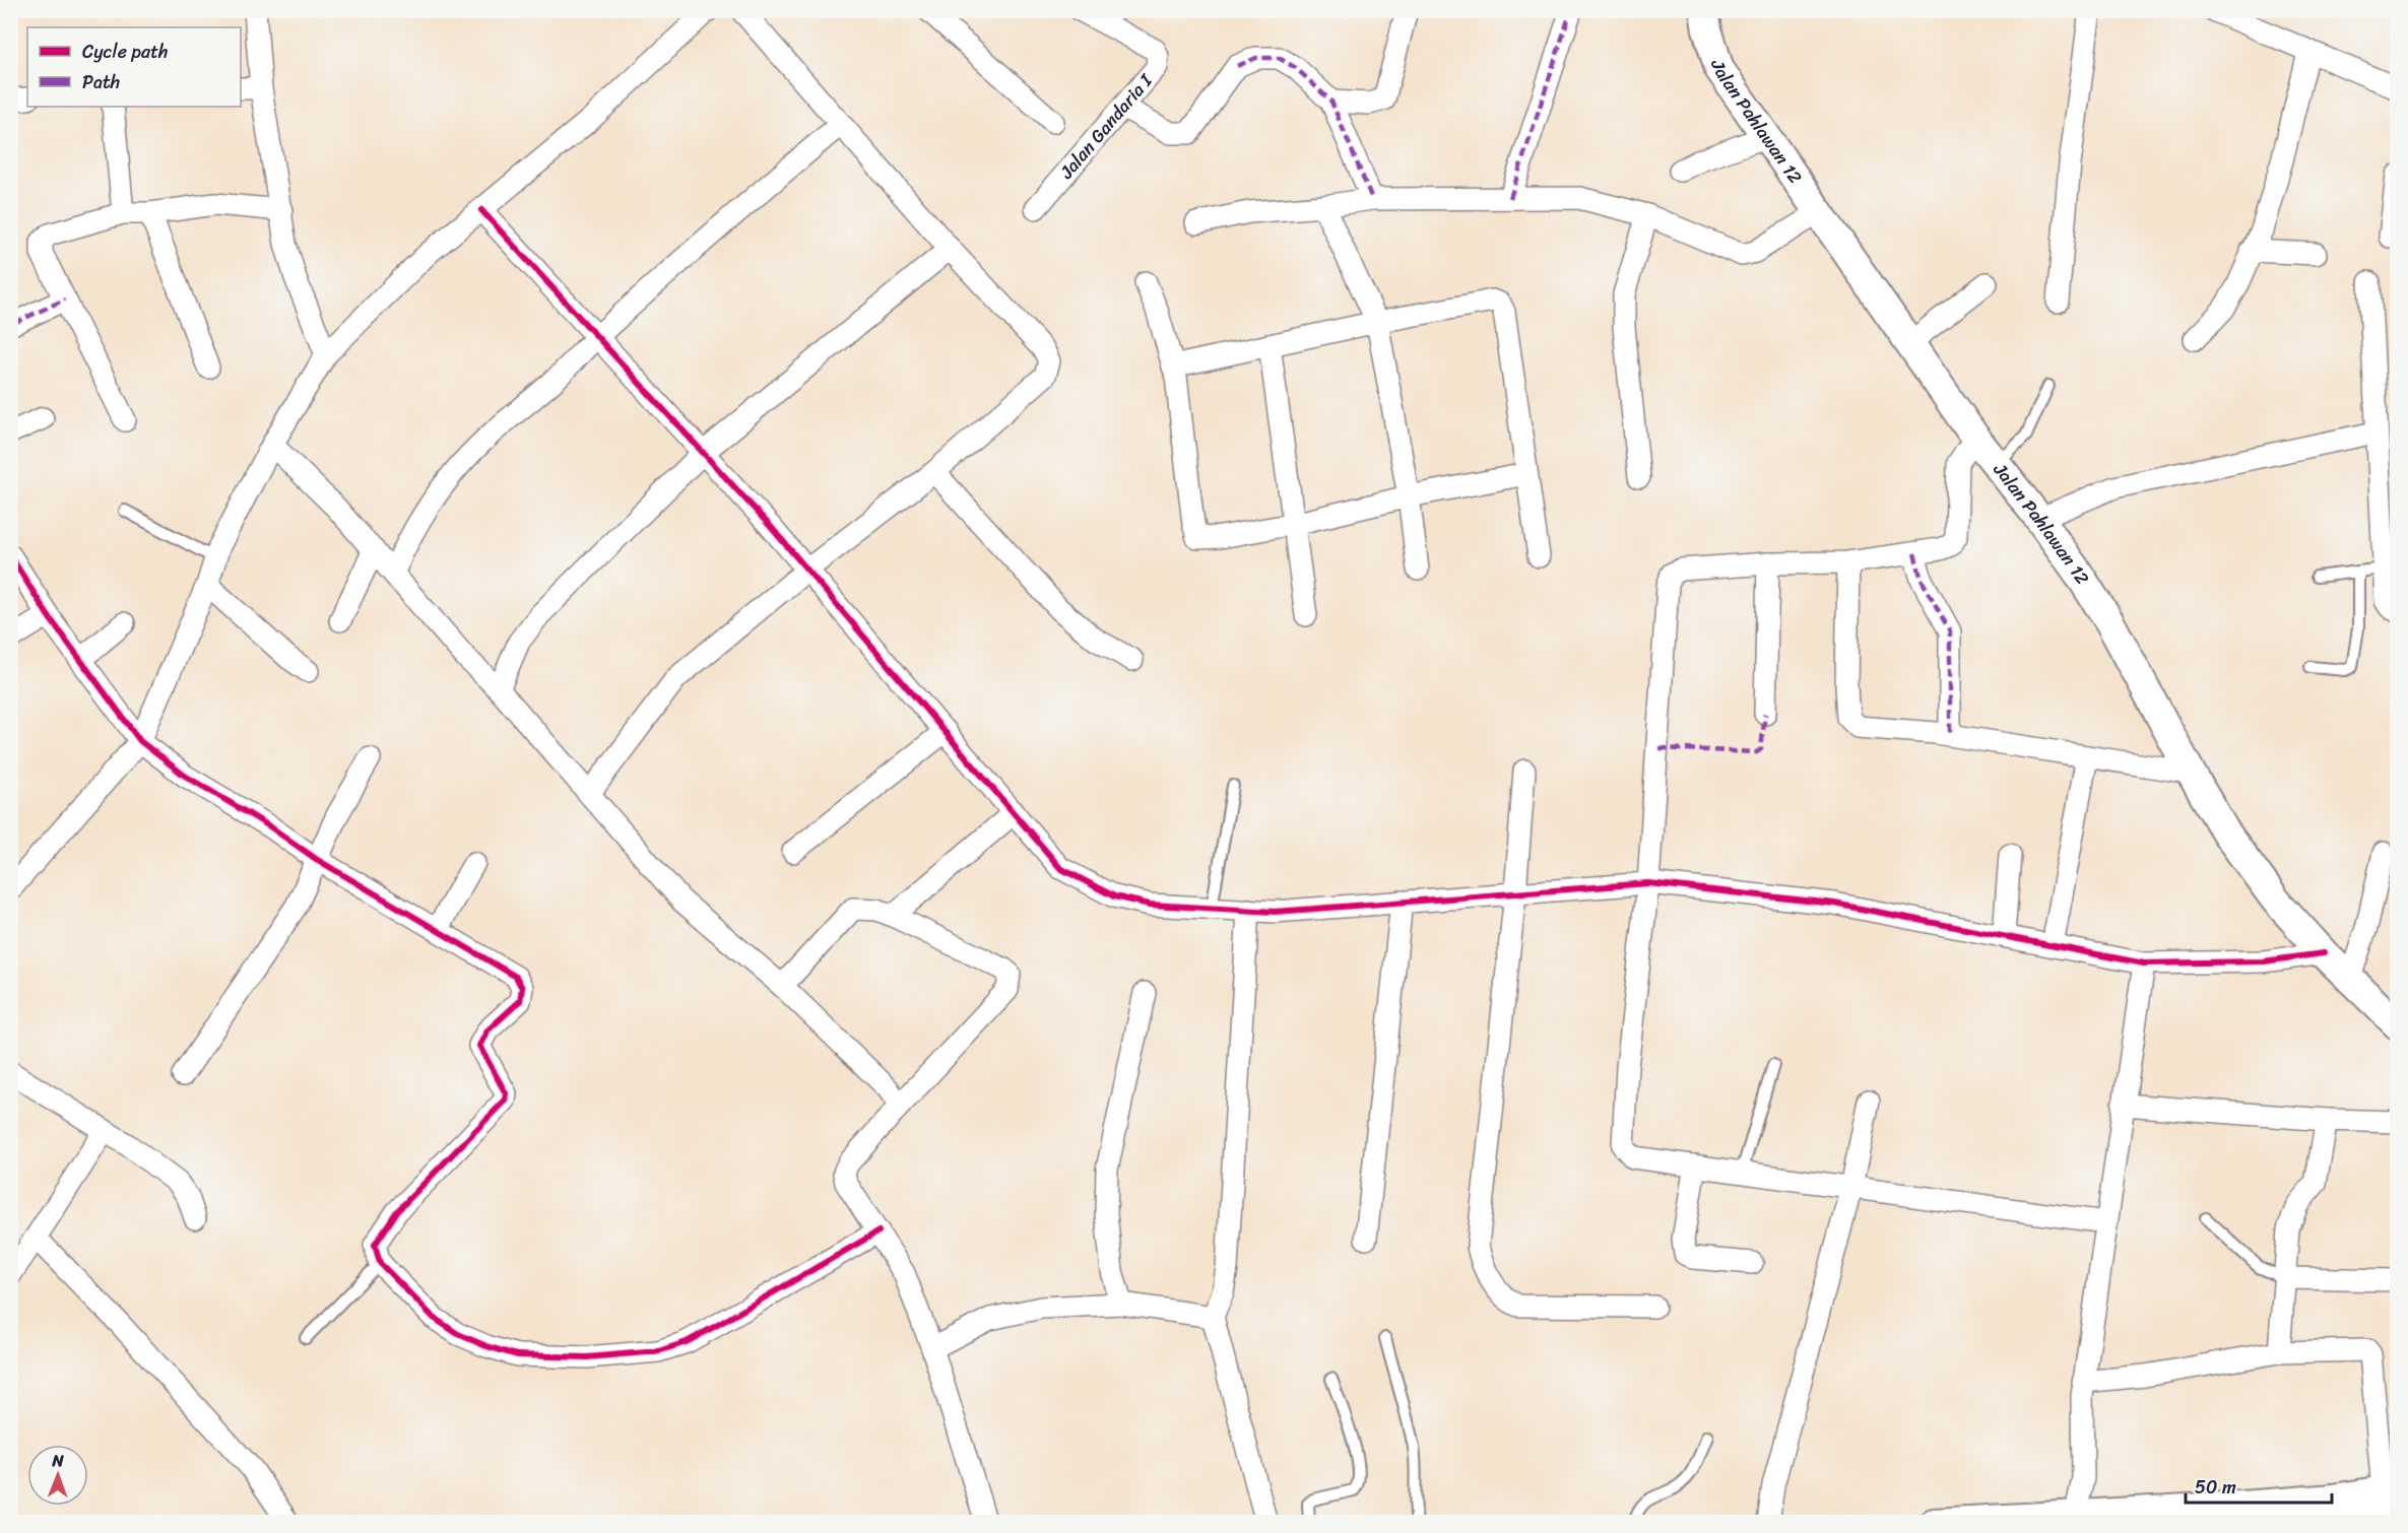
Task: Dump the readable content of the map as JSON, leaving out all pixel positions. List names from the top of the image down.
{
  "streets": {
    "main road": ["Jalan Pahlawan 12"],
    "street": ["Jalan Gandaria I"]
  },
  "legend": ["Cycle path", "Path"],
  "scale_bar": "50 m",
  "north": "top"
}
